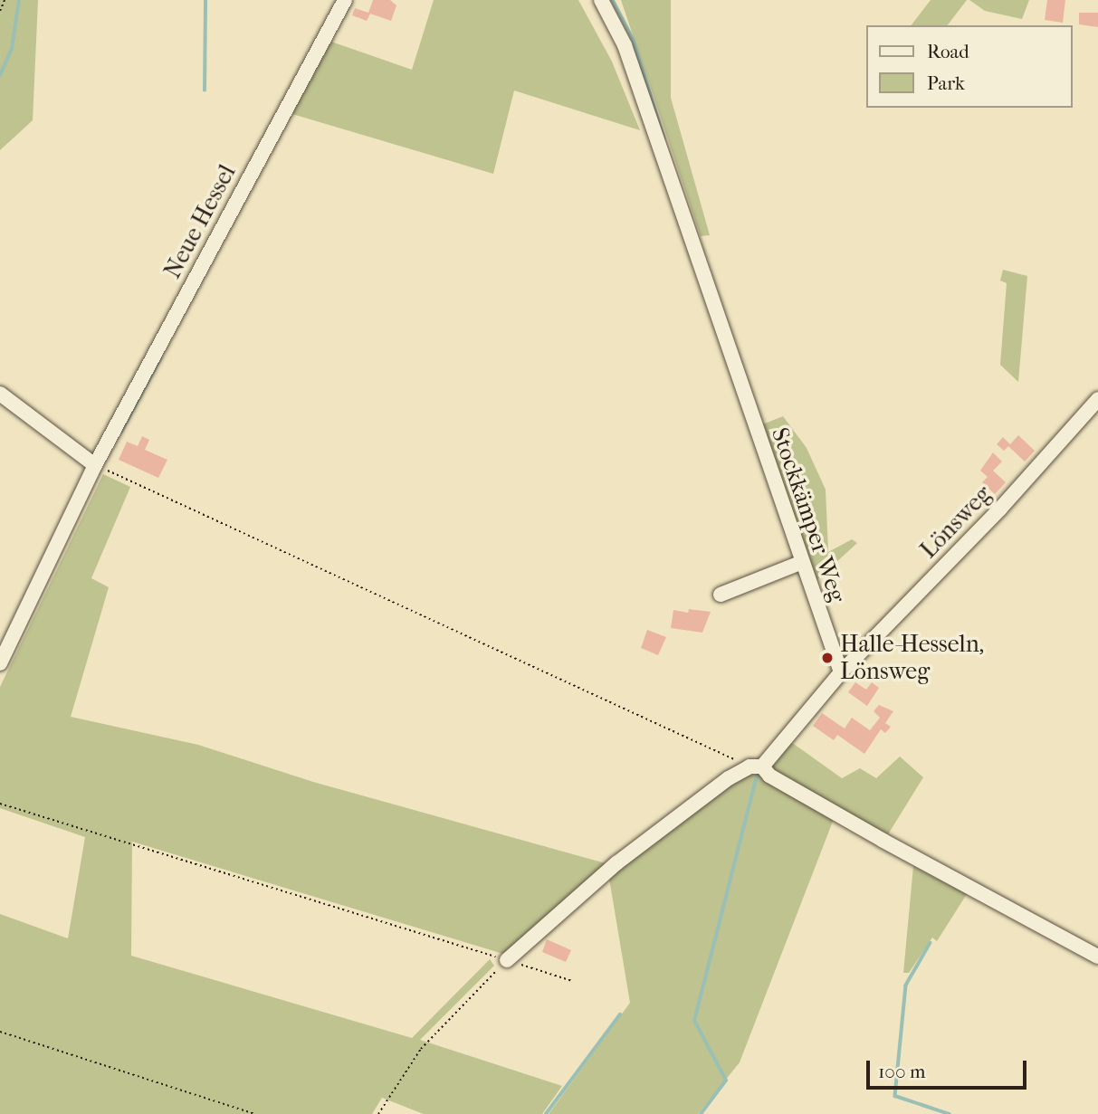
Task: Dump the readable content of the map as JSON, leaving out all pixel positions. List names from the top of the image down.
{
  "streets": {
    "street": ["Neue Hessel", "Stockkämper Weg", "Lönsweg"]
  },
  "crossings": [
    ["Stockkämper Weg", "Lönsweg"]
  ],
  "places": ["Halle-Hesseln, Lönsweg"],
  "legend": ["Road", "Park"],
  "scale_bar": "100 m"
}
